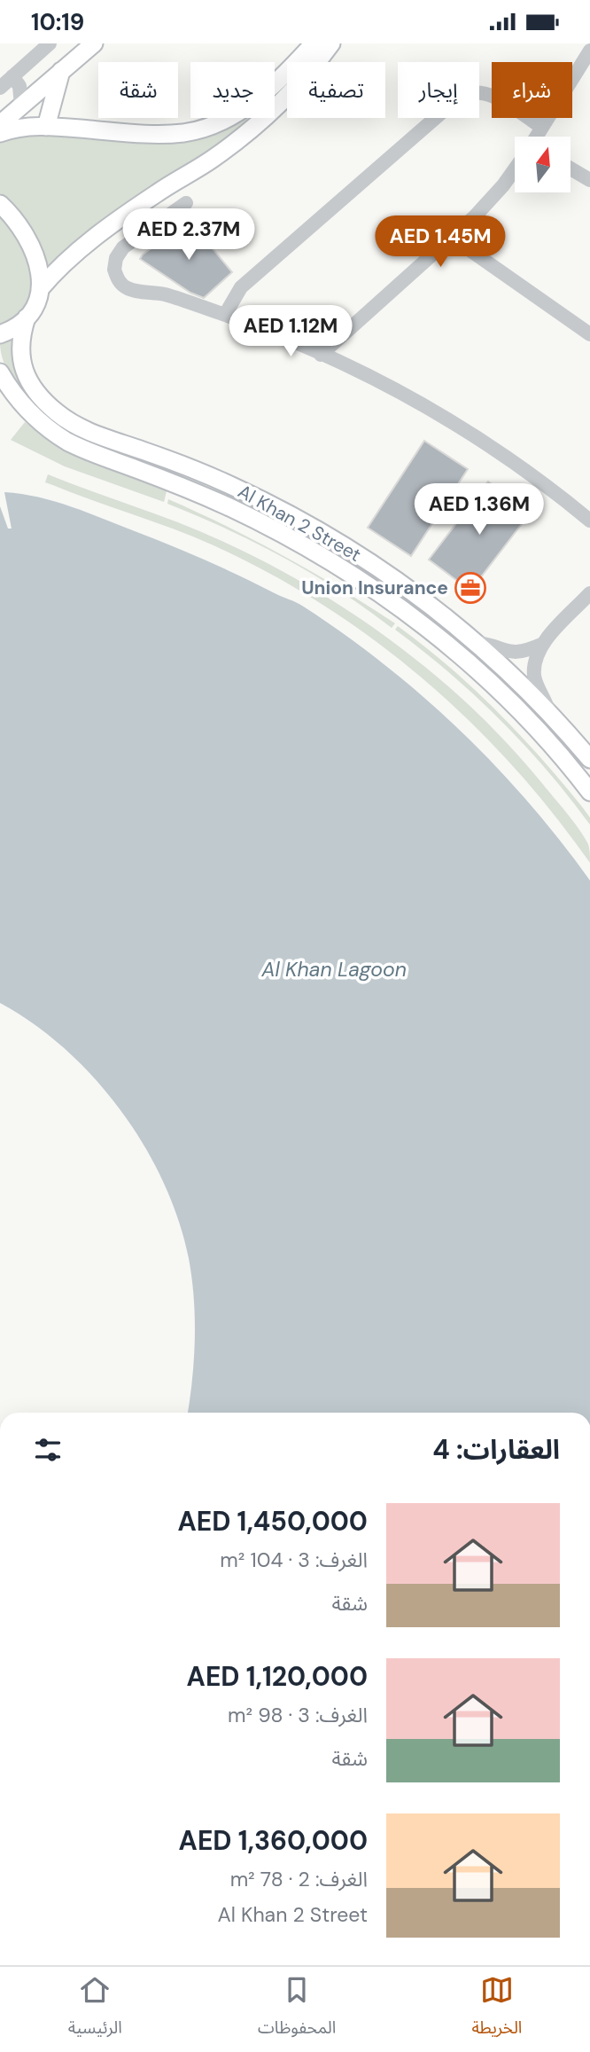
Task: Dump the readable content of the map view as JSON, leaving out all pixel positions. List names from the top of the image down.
{
  "streets": {
    "main road": ["Al Khan 2 Street"]
  },
  "water": ["Al Khan Lagoon"],
  "places": {
    "office": ["Union Insurance"]
  },
  "north": "top",
  "page": {
    "status": "10:19",
    "chip": [
      "شراء",
      "إيجار",
      "تصفية",
      "جديد",
      "شقة"
    ],
    "price": [
      "AED 2.37M",
      "AED 1.45M",
      "AED 1.12M",
      "AED 1.36M"
    ],
    "heading": "العقارات: 4",
    "list": [
      {
        "name": "AED 1,450,000",
        "note": "الغرف: 3 · 104 m² · شقة"
      },
      {
        "name": "AED 1,120,000",
        "note": "الغرف: 3 · 98 m² · شقة"
      },
      {
        "name": "AED 1,360,000",
        "note": "الغرف: 2 · 78 m² · Al Khan 2 Street"
      }
    ],
    "tabs": ["الخريطة", "المحفوظات", "الرئيسية"]
  }
}
